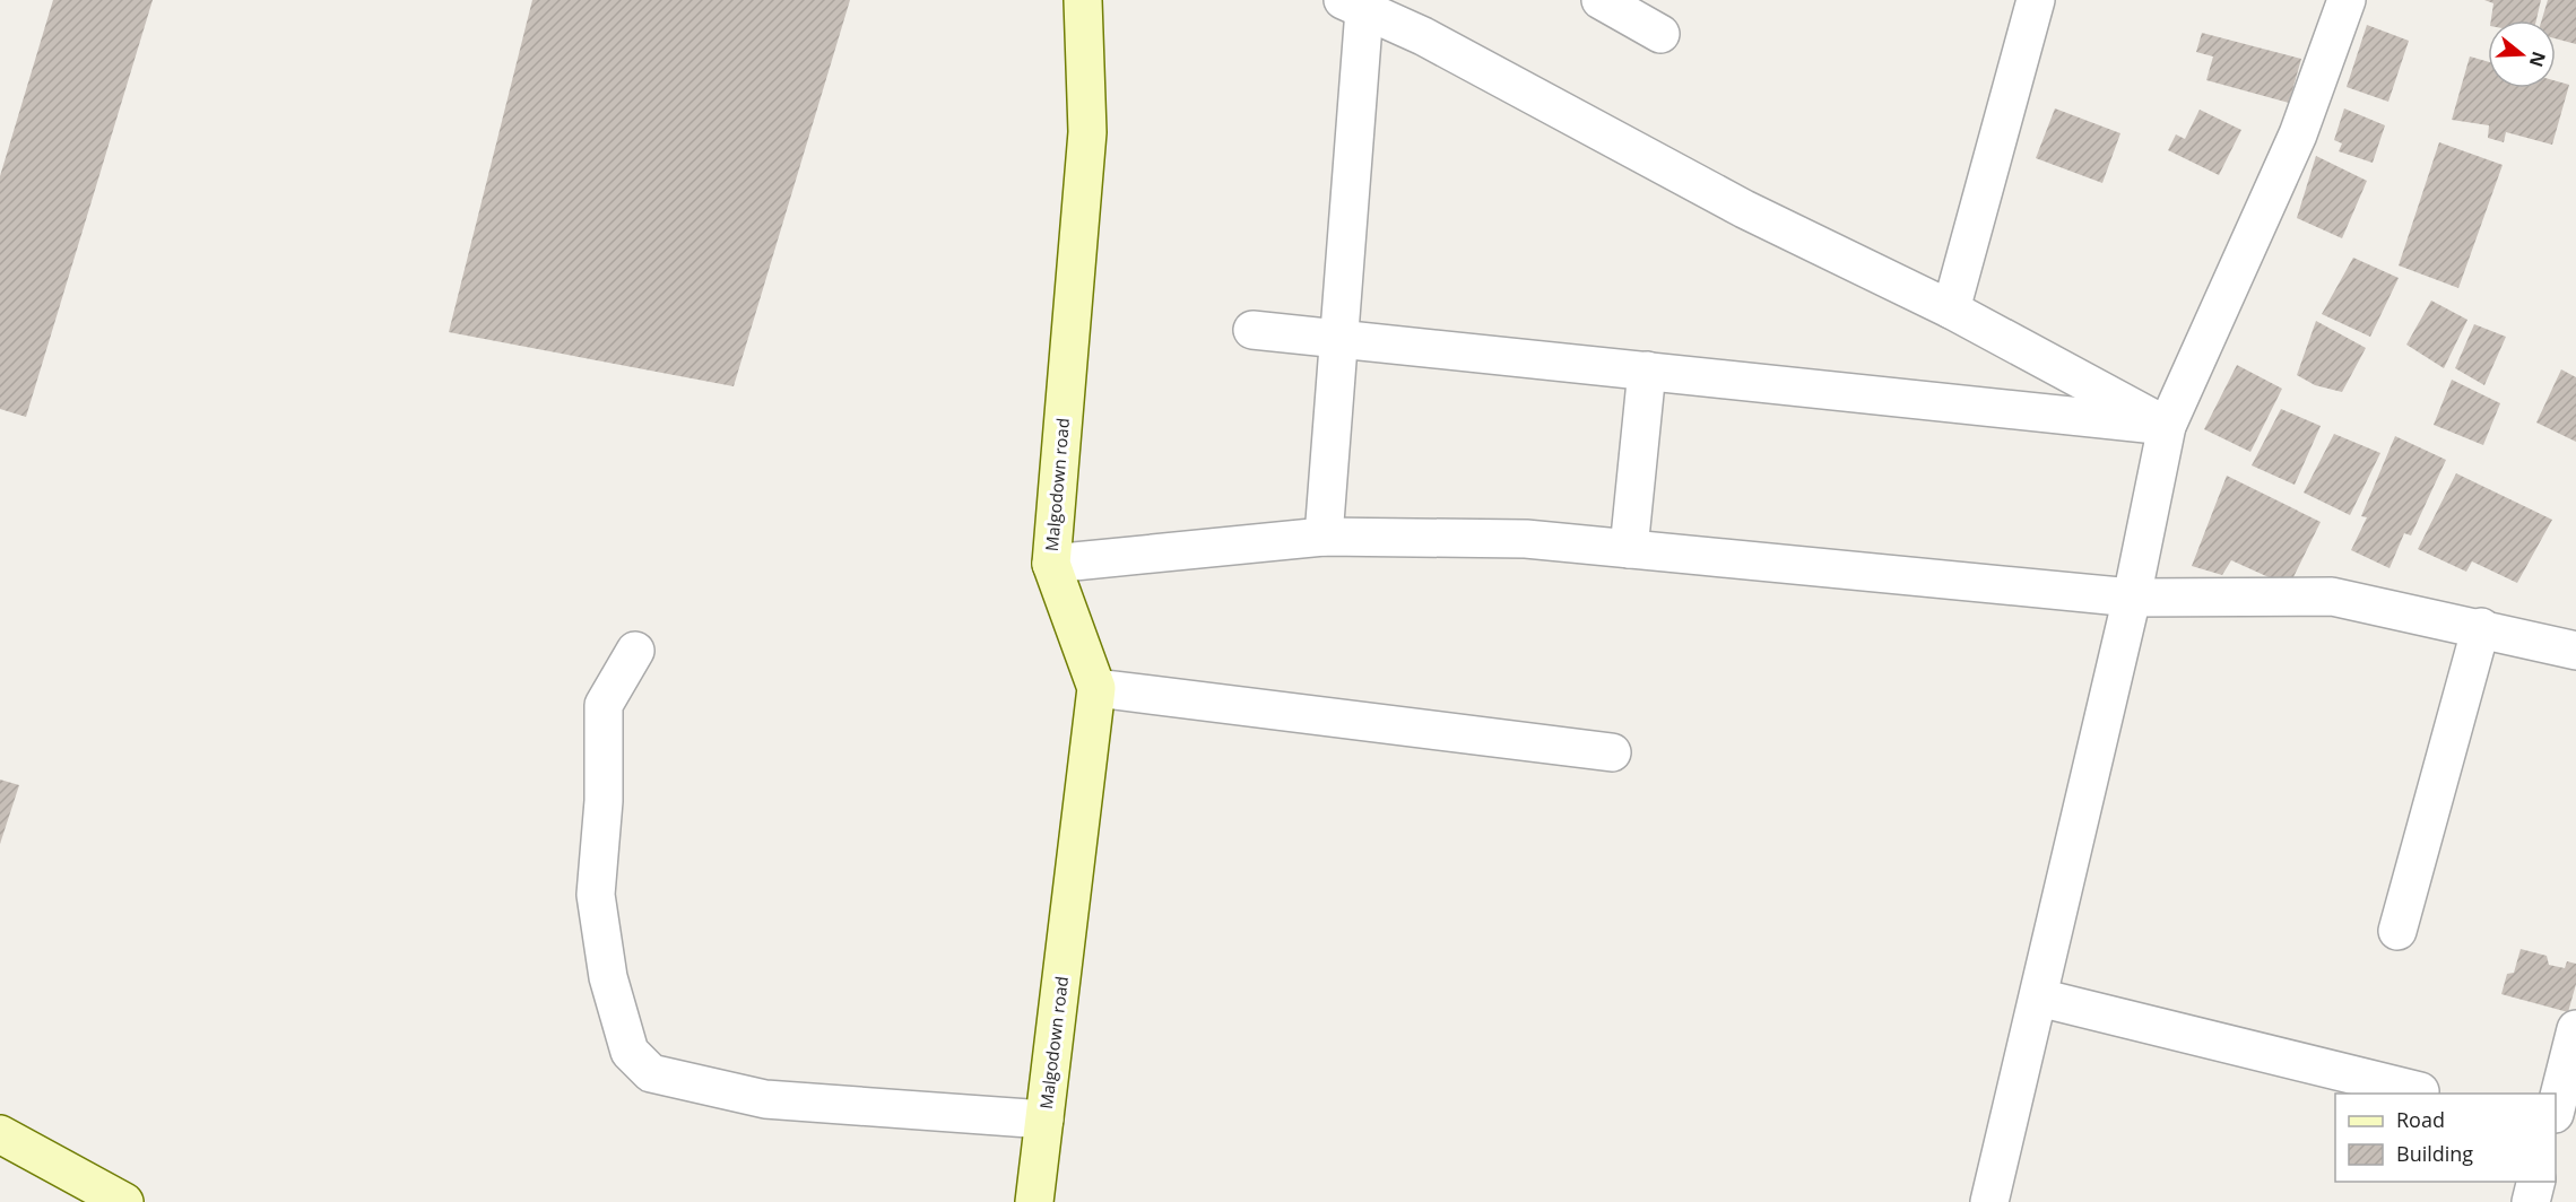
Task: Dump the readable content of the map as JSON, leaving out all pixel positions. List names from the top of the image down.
{
  "streets": {
    "street": ["Malgodown road"]
  },
  "legend": ["Road", "Building"],
  "north": "right"
}
